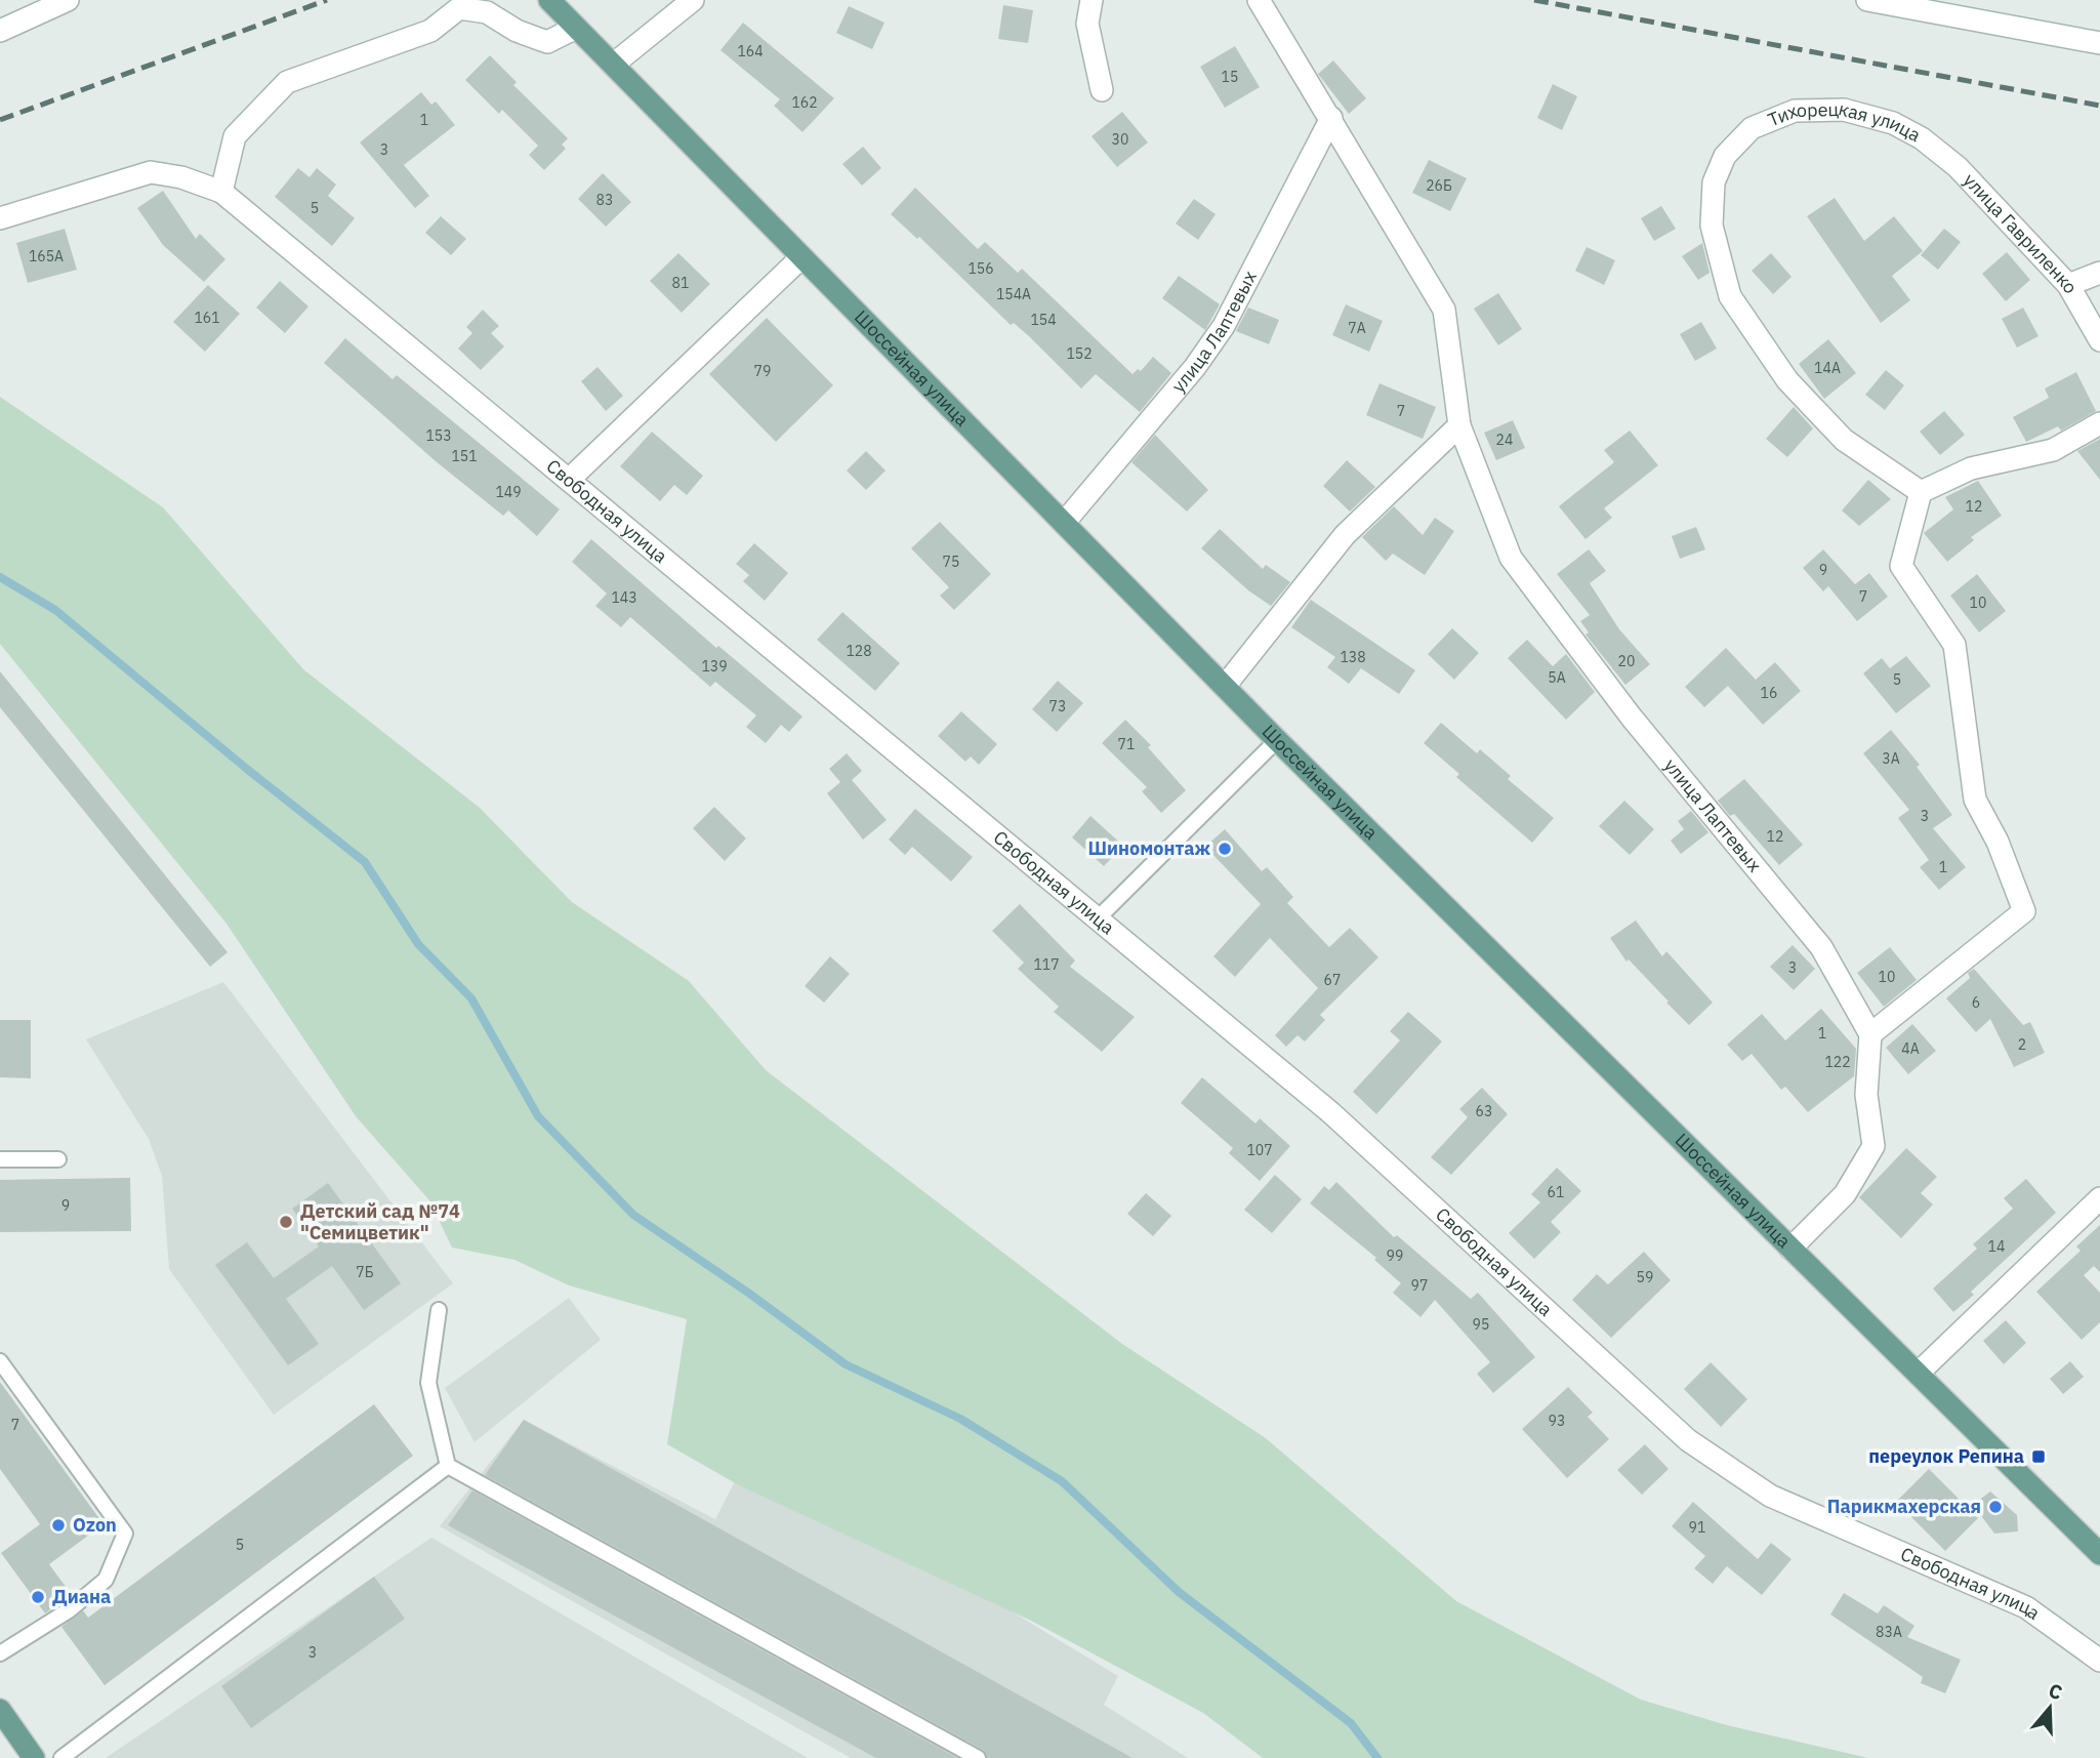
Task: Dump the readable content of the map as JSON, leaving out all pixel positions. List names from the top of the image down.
{
  "streets": {
    "main road": ["Шоссейная улица"],
    "street": [
      "Тихорецкая улица",
      "улица Гавриленко",
      "улица Лаптевых",
      "Свободная улица"
    ]
  },
  "crossings": [
    ["Тихорецкая улица", "улица Гавриленко"],
    ["улица Лаптевых", "Шоссейная улица"]
  ],
  "places": {
    "other": [
      "Шиномонтаж",
      "Детский сад №74 \"Семицветик\"",
      "Парикмахерская",
      "Ozon",
      "Диана"
    ],
    "transit": ["переулок Репина"]
  },
  "house_numbers": [
    "164",
    "15",
    "162",
    "1",
    "30",
    "3",
    "26Б",
    "83",
    "5",
    "165А",
    "156",
    "81",
    "154А",
    "161",
    "154",
    "7А",
    "152",
    "14А",
    "79",
    "7",
    "153",
    "24",
    "151",
    "149",
    "12",
    "75",
    "9",
    "7",
    "143",
    "10",
    "128",
    "138",
    "20",
    "139",
    "5А",
    "5",
    "16",
    "73",
    "71",
    "3А",
    "3",
    "12",
    "1",
    "117",
    "3",
    "10",
    "67",
    "6",
    "1",
    "2",
    "4А",
    "122",
    "63",
    "107",
    "61",
    "9",
    "14",
    "99",
    "7Б",
    "59",
    "97",
    "95",
    "93",
    "7",
    "91",
    "5",
    "83А",
    "3"
  ],
  "north": "top"
}
